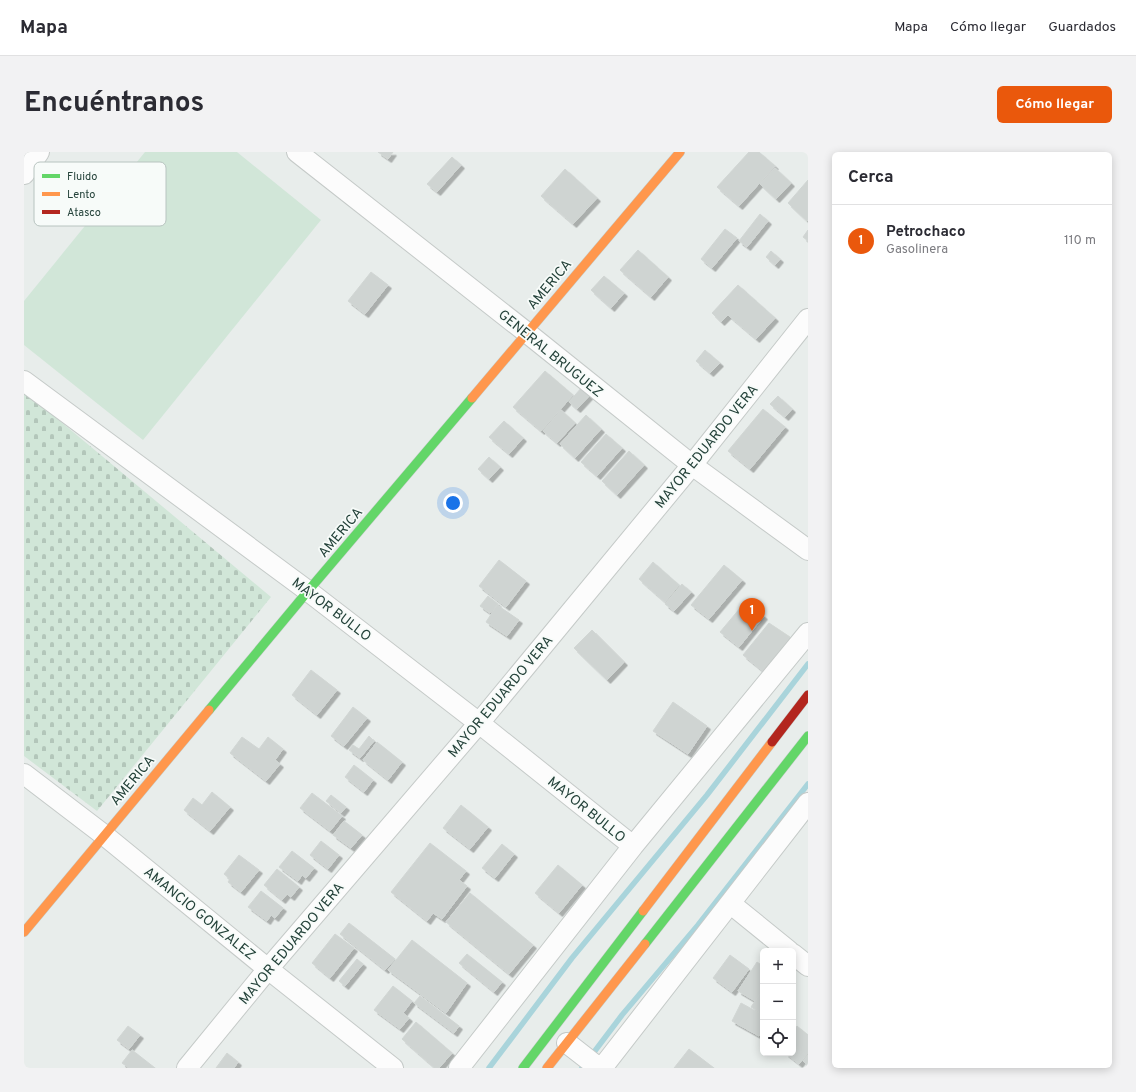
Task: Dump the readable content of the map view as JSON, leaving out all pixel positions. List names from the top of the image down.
{
  "streets": {
    "main road": ["AMERICA"],
    "street": [
      "GENERAL BRUGUEZ",
      "MAYOR EDUARDO VERA",
      "MAYOR BULLO",
      "AMANCIO GONZALEZ"
    ]
  },
  "crossings": [
    ["AMERICA", "GENERAL BRUGUEZ"],
    ["AMERICA", "MAYOR BULLO"],
    ["AMERICA", "AMANCIO GONZALEZ"],
    ["GENERAL BRUGUEZ", "MAYOR EDUARDO VERA"],
    ["MAYOR EDUARDO VERA", "MAYOR BULLO"],
    ["MAYOR EDUARDO VERA", "AMANCIO GONZALEZ"]
  ],
  "legend": ["Fluido", "Lento", "Atasco"],
  "page": {
    "header": "Mapa",
    "nav": ["Mapa", "Cómo llegar", "Guardados"],
    "title": "Encuéntranos",
    "buttons": "Cómo llegar",
    "heading": "Cerca",
    "list": [
      {
        "mark": "1",
        "name": "Petrochaco",
        "note": "Gasolinera",
        "value": "110 m"
      }
    ],
    "pins": "1",
    "map_buttons": ["+", "−"]
  }
}
